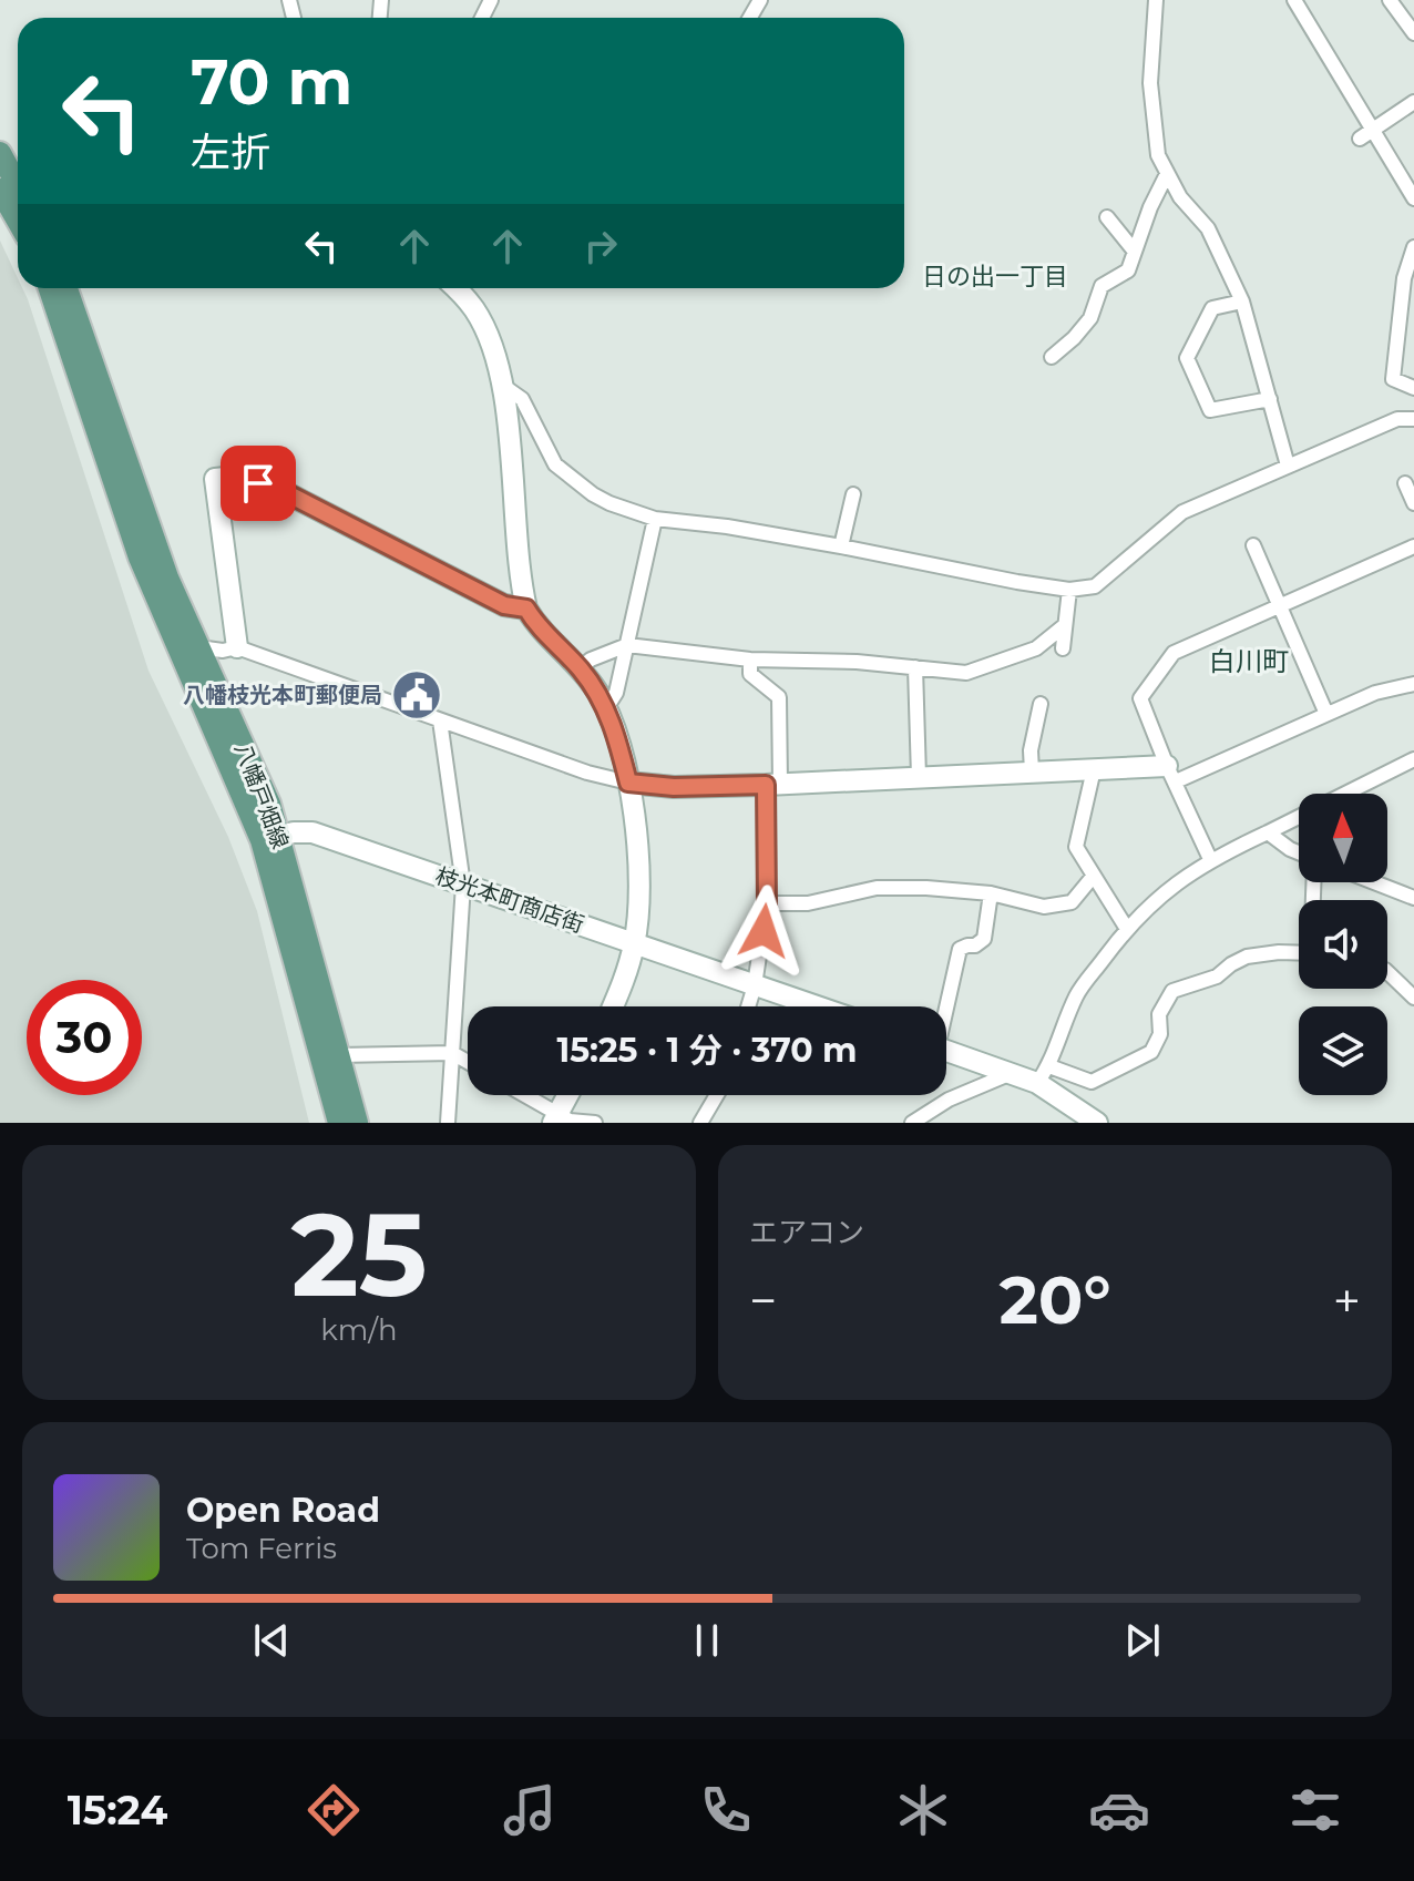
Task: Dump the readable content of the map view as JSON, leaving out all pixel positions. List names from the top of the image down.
{
  "streets": {
    "main road": ["八幡戸畑線"],
    "street": ["枝光本町商店街"]
  },
  "crossings": [
    ["八幡戸畑線", "枝光本町商店街"]
  ],
  "districts": ["日の出一丁目", "白川町"],
  "places": {
    "public building": ["八幡枝光本町郵便局"]
  },
  "north": "top",
  "page": {
    "turn": ["70 m", "左折"],
    "limit": "30",
    "trip": "15:25 · 1 分 · 370 m",
    "tile": [
      ["25", "km/h"],
      "エアコン"
    ],
    "heat": ["−", "20°", "+"],
    "song": ["Open Road", "Tom Ferris"],
    "tabs": "15:24"
  }
}
